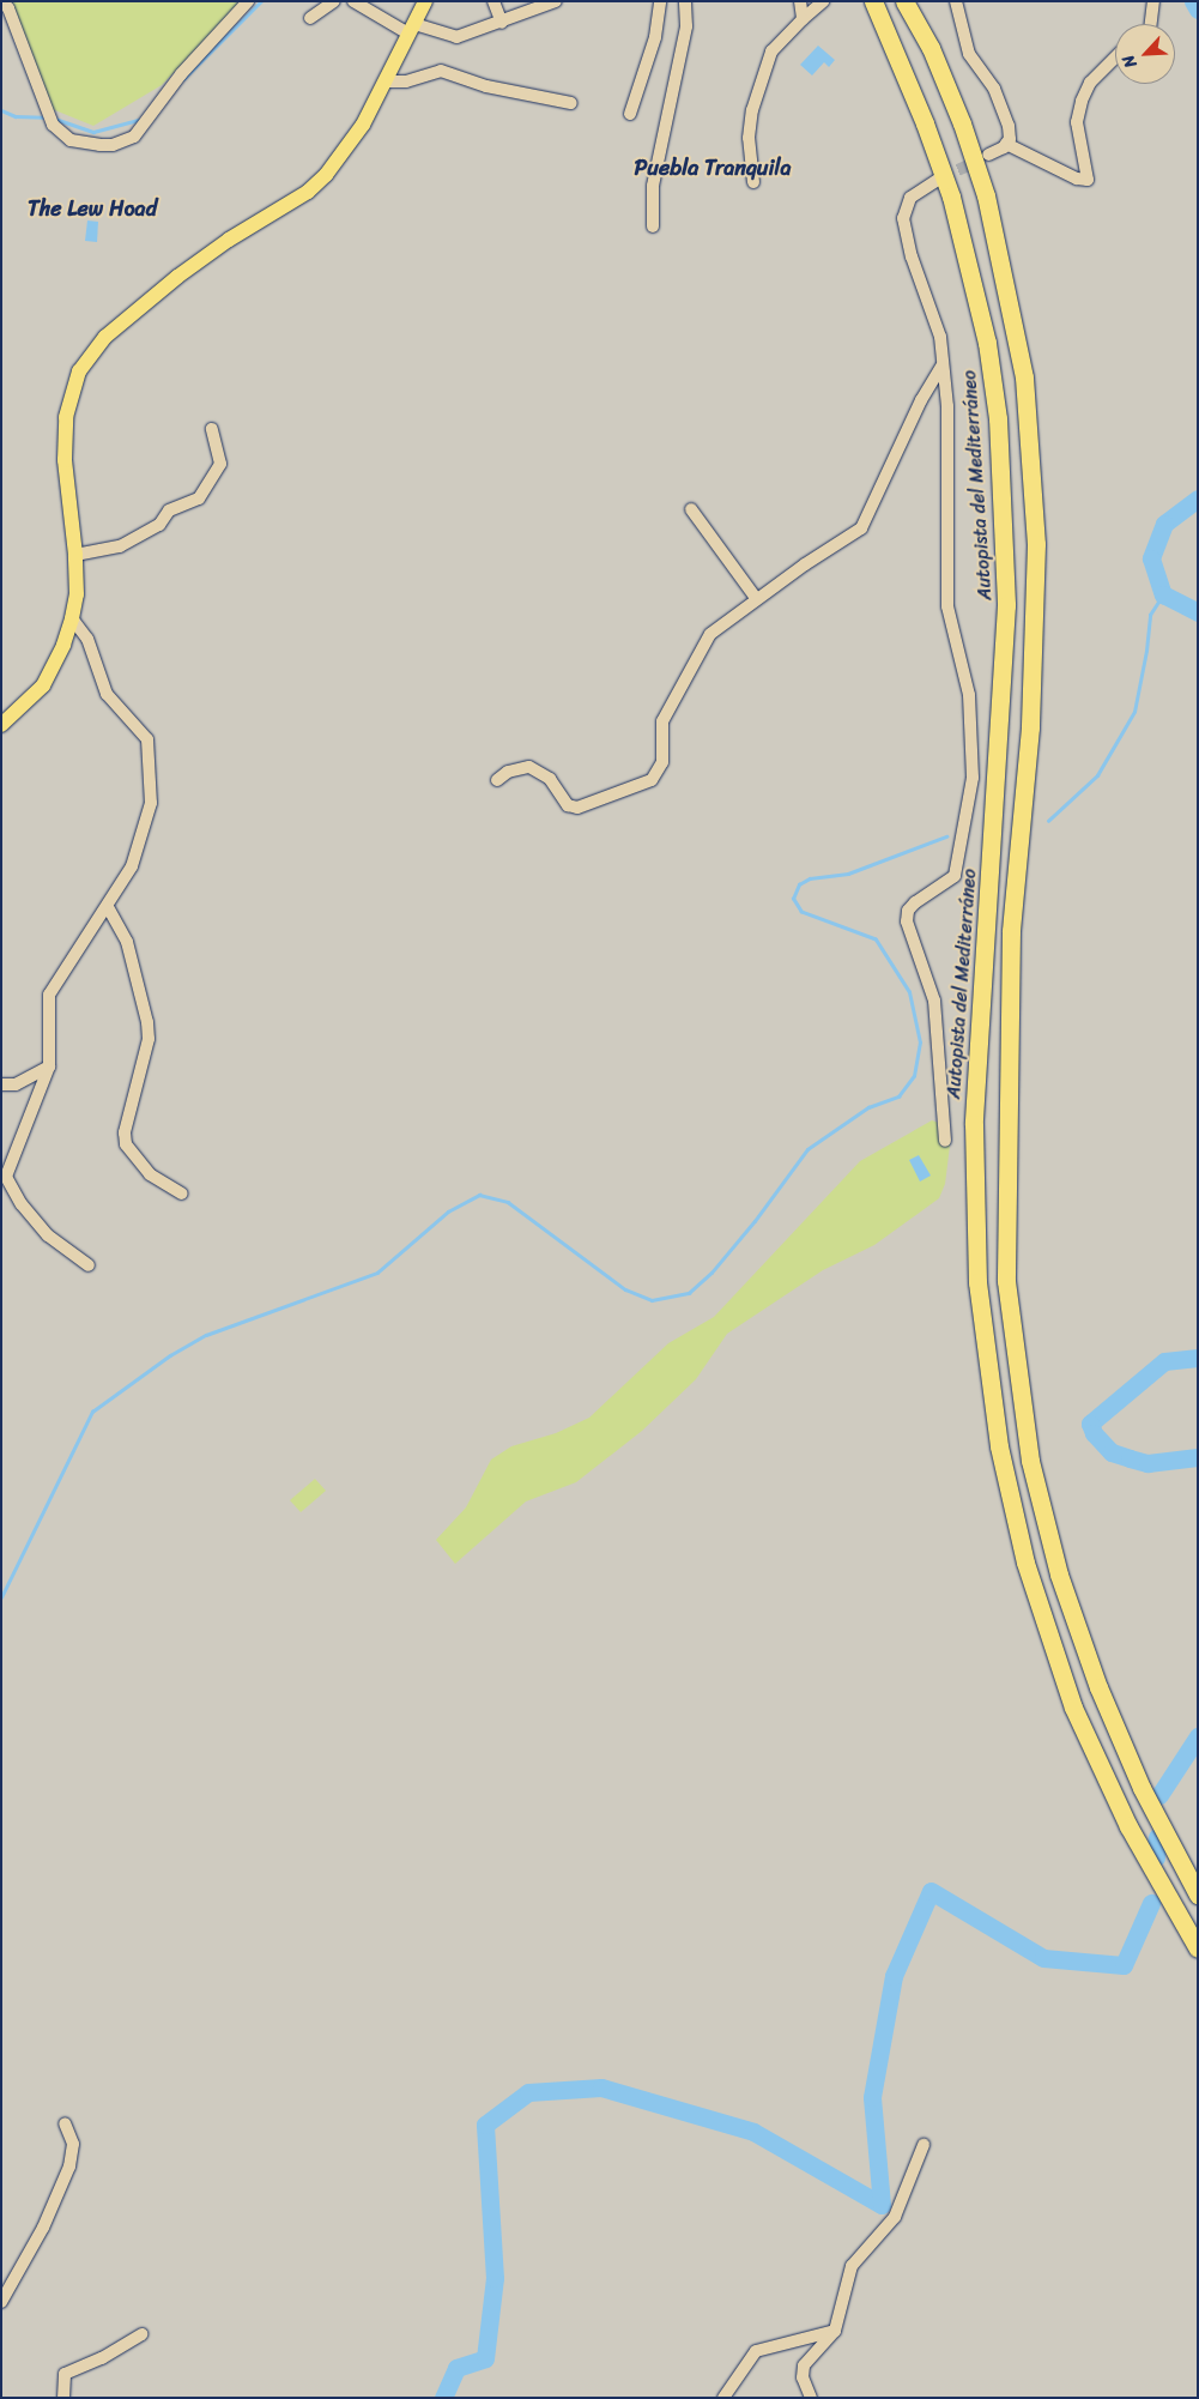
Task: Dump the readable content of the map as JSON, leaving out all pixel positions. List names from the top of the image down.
{
  "streets": {
    "highway": ["Autopista del Mediterráneo"]
  },
  "districts": ["Puebla Tranquila", "The Lew Hoad"],
  "north": "bottom left"
}
